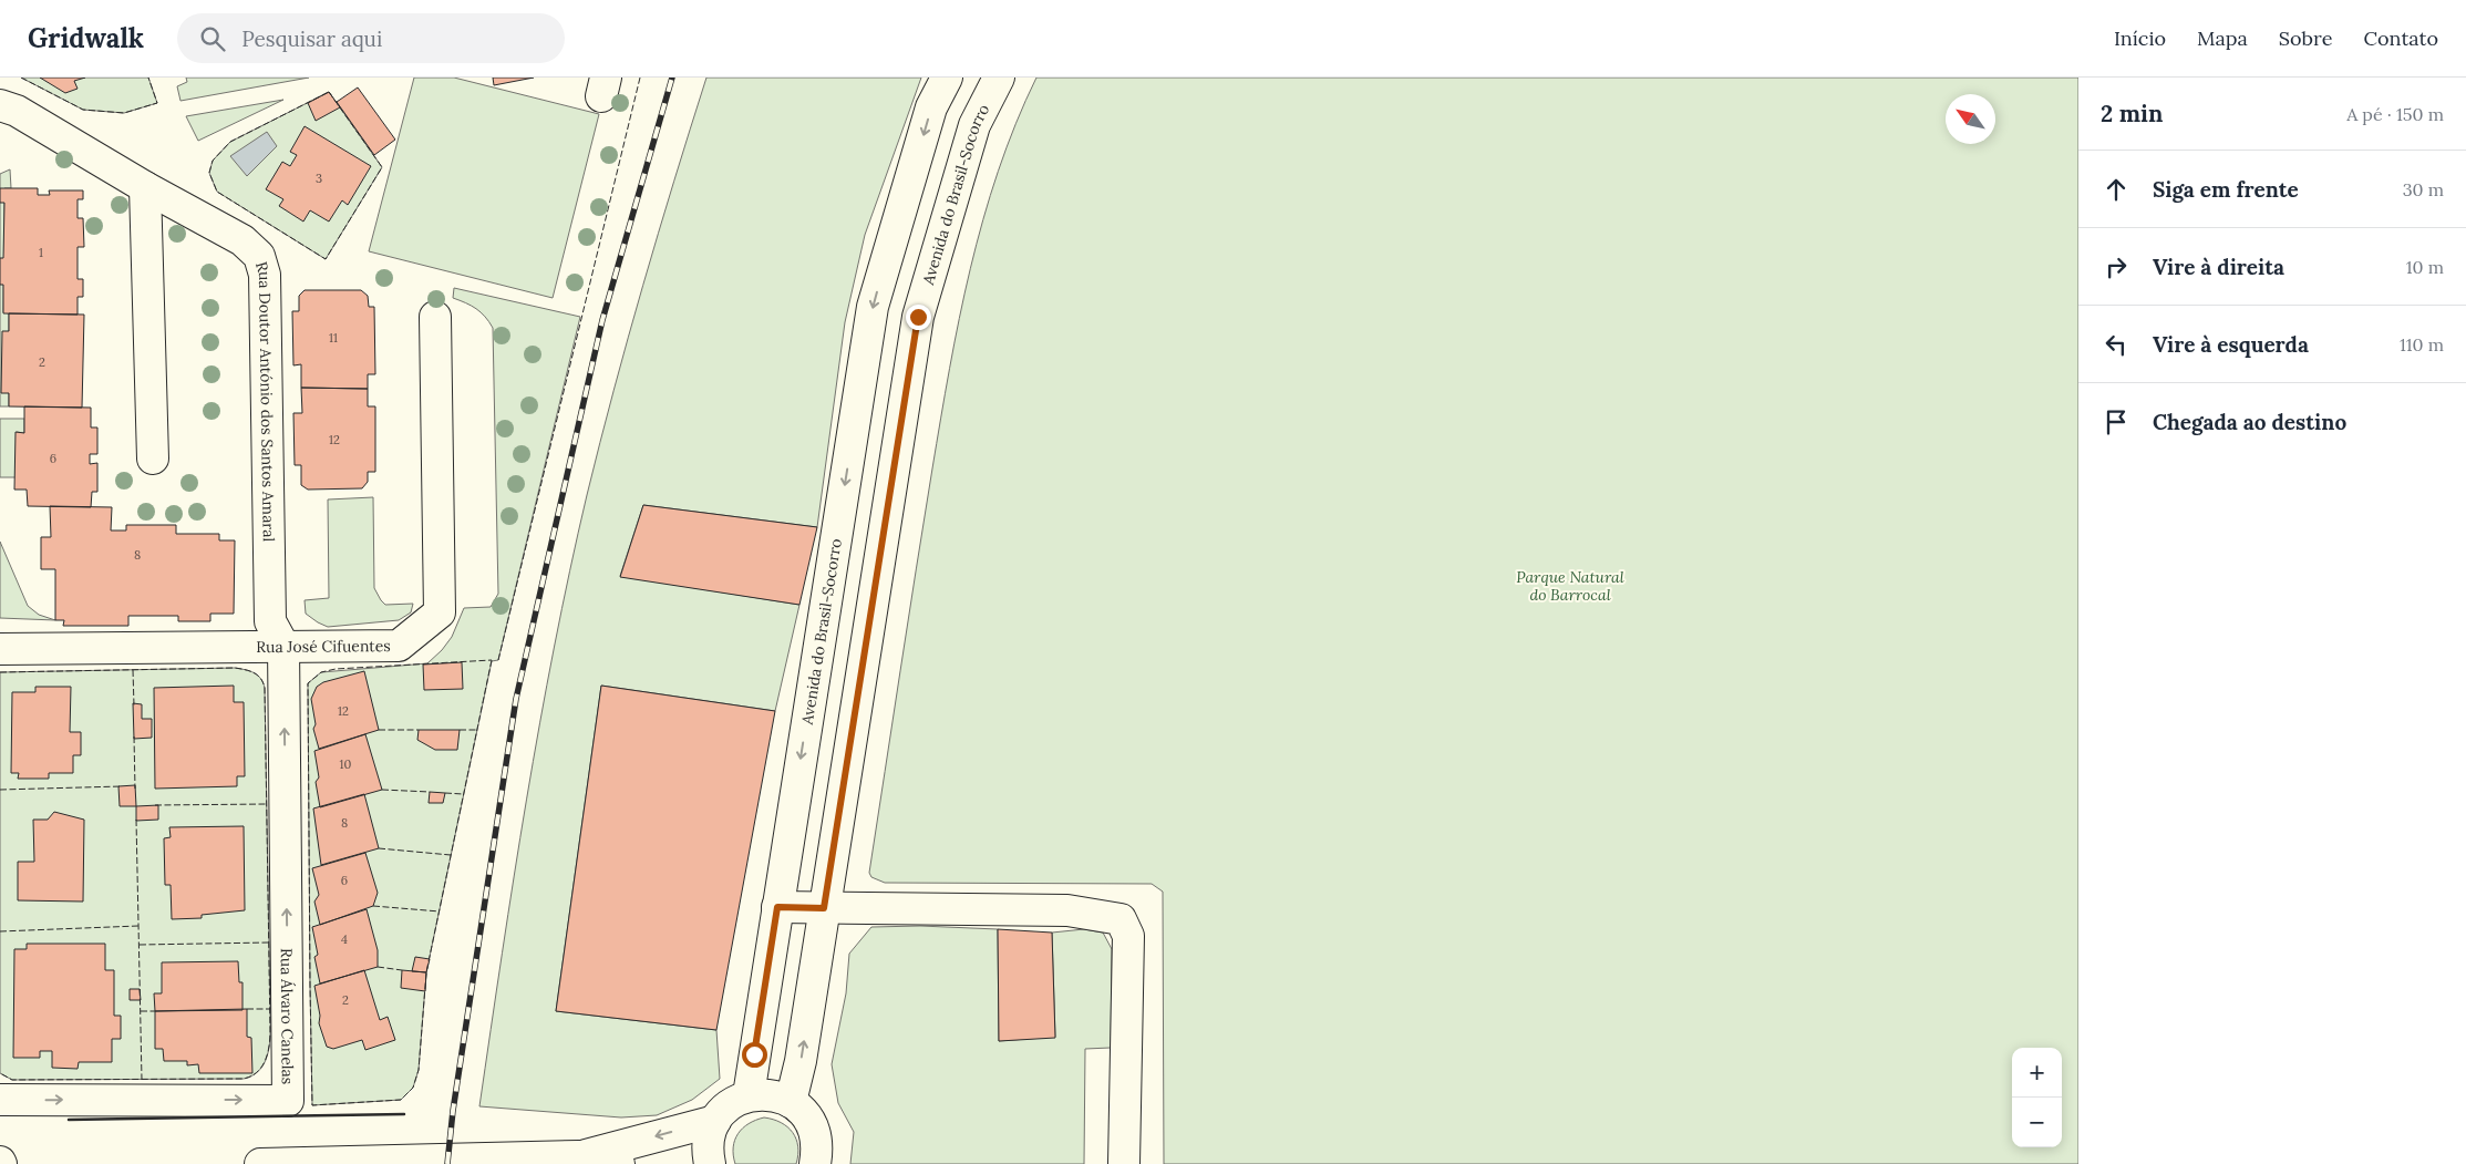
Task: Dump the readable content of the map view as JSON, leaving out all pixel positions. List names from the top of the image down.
{
  "streets": {
    "street": [
      "Avenida do Brasil-Socorro",
      "Rua Doutor António dos Santos Amaral",
      "Rua José Cifuentes",
      "Rua Álvaro Canelas"
    ]
  },
  "crossings": [
    ["Rua Doutor António dos Santos Amaral", "Rua José Cifuentes"],
    ["Rua Doutor António dos Santos Amaral", "Rua Álvaro Canelas"],
    ["Rua José Cifuentes", "Rua Álvaro Canelas"]
  ],
  "parks": ["Parque Natural do Barrocal"],
  "house_numbers": [
    "3",
    "1",
    "11",
    "2",
    "12",
    "6",
    "8",
    "12",
    "10",
    "8",
    "6",
    "4",
    "2"
  ],
  "north": "top left",
  "page": {
    "header": "Gridwalk",
    "search": "Pesquisar aqui",
    "nav": [
      "Início",
      "Mapa",
      "Sobre",
      "Contato"
    ],
    "heading": ["2 min", "A pé · 150 m"],
    "list": [
      ["Siga em frente", "30 m"],
      ["Vire à direita", "10 m"],
      ["Vire à esquerda", "110 m"],
      "Chegada ao destino"
    ],
    "map_buttons": ["+", "−"]
  }
}
